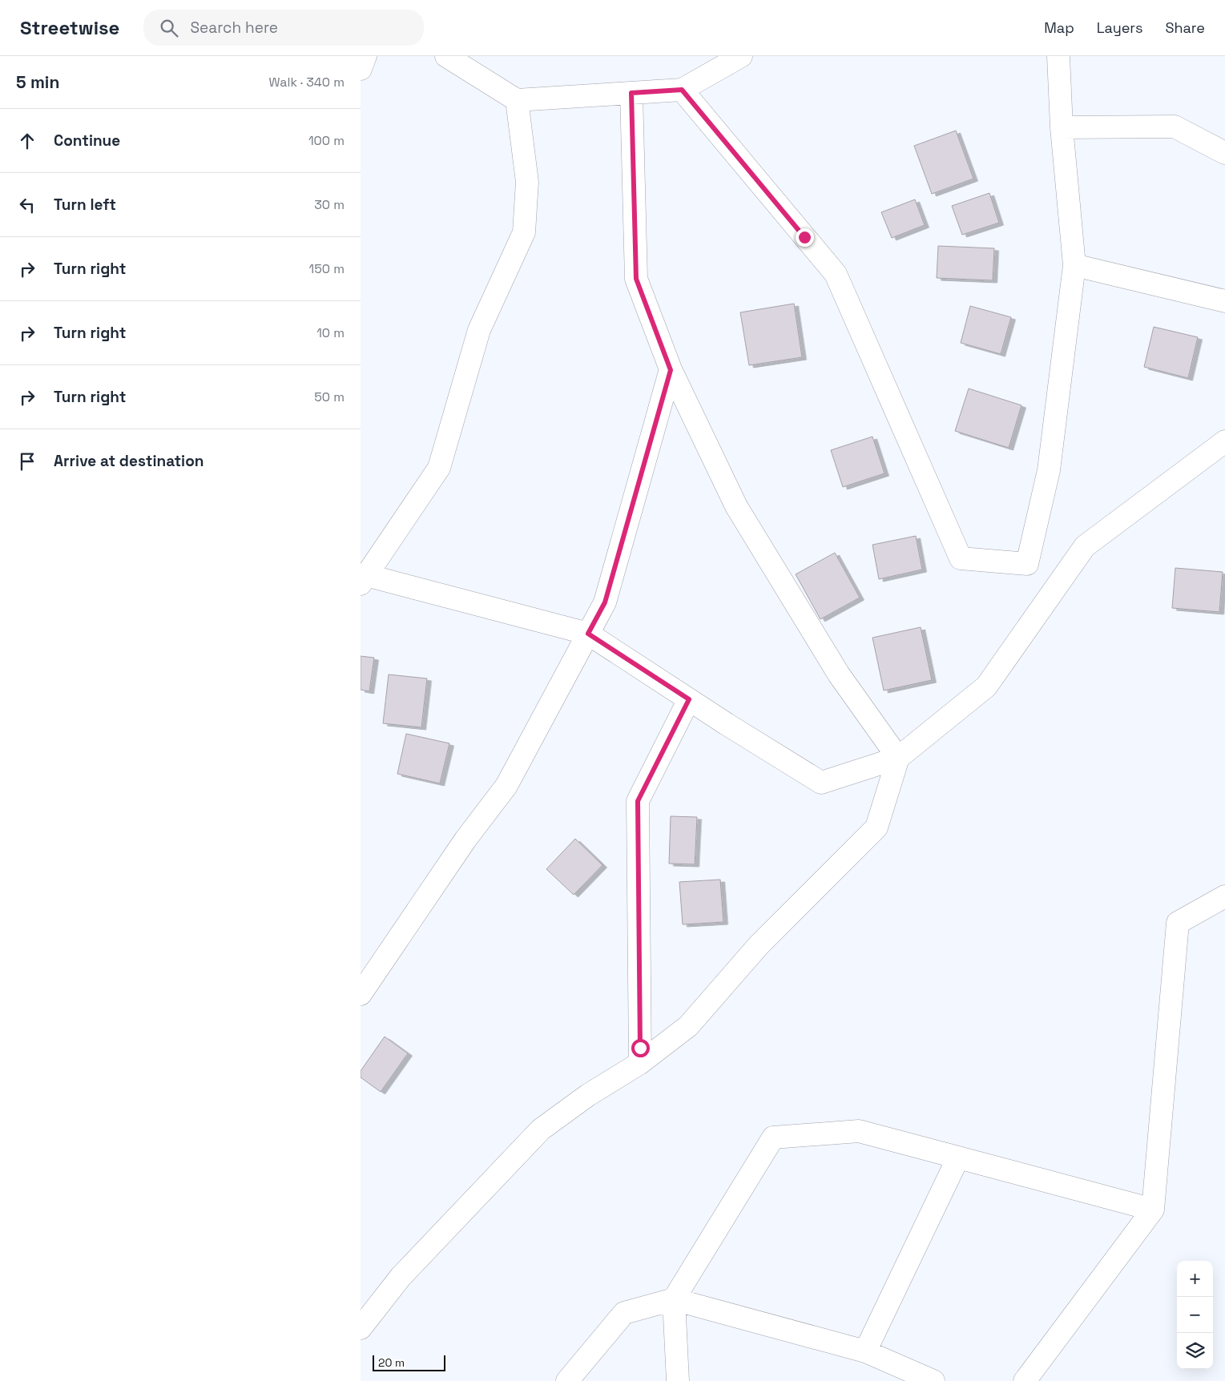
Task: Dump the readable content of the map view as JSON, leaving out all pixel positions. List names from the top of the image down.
{
  "scale_bar": "20 m",
  "page": {
    "header": "Streetwise",
    "search": "Search here",
    "nav": ["Map", "Layers", "Share"],
    "heading": ["5 min", "Walk · 340 m"],
    "list": [
      ["Continue", "100 m"],
      ["Turn left", "30 m"],
      ["Turn right", "150 m"],
      ["Turn right", "10 m"],
      ["Turn right", "50 m"],
      "Arrive at destination"
    ],
    "map_buttons": ["+", "−"],
    "scale": "20 m"
  }
}
